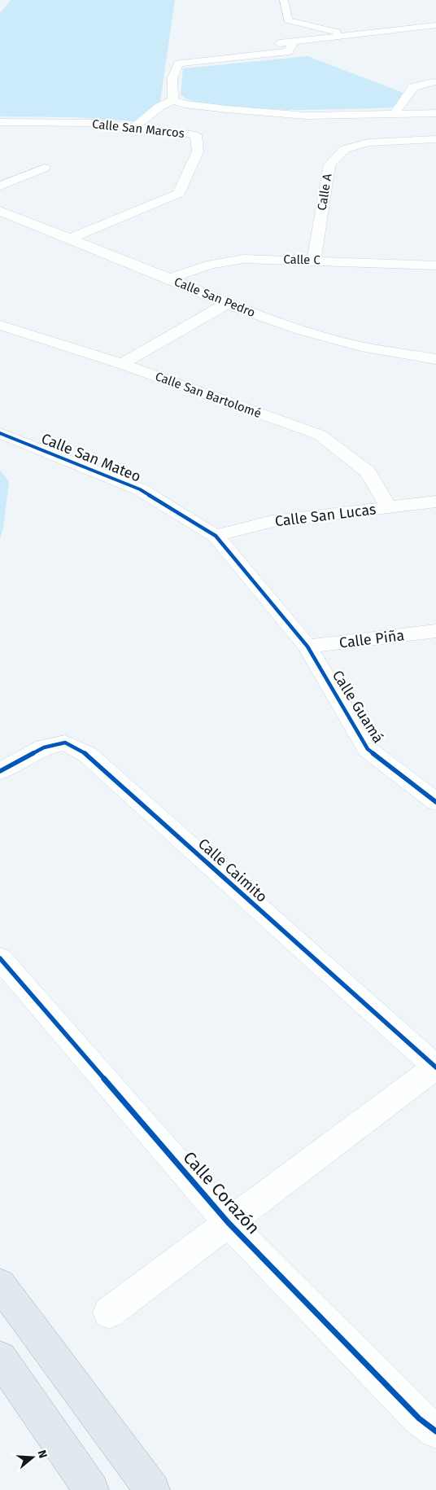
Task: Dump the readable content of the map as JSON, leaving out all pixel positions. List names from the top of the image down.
{
  "streets": {
    "street": [
      "Calle San Marcos",
      "Calle A",
      "Calle C",
      "Calle San Pedro",
      "Calle San Bartolomé",
      "Calle San Mateo",
      "Calle San Lucas",
      "Calle Piña",
      "Calle Guamá",
      "Calle Caimito",
      "Calle Corazón"
    ]
  },
  "crossings": [
    ["Calle San Marcos", "Calle San Pedro"],
    ["Calle A", "Calle C"],
    ["Calle C", "Calle San Pedro"],
    ["Calle San Bartolomé", "Calle San Lucas"],
    ["Calle San Mateo", "Calle San Lucas"],
    ["Calle San Mateo", "Calle Piña"],
    ["Calle San Mateo", "Calle Guamá"],
    ["Calle Piña", "Calle Guamá"]
  ],
  "north": "right"
}
